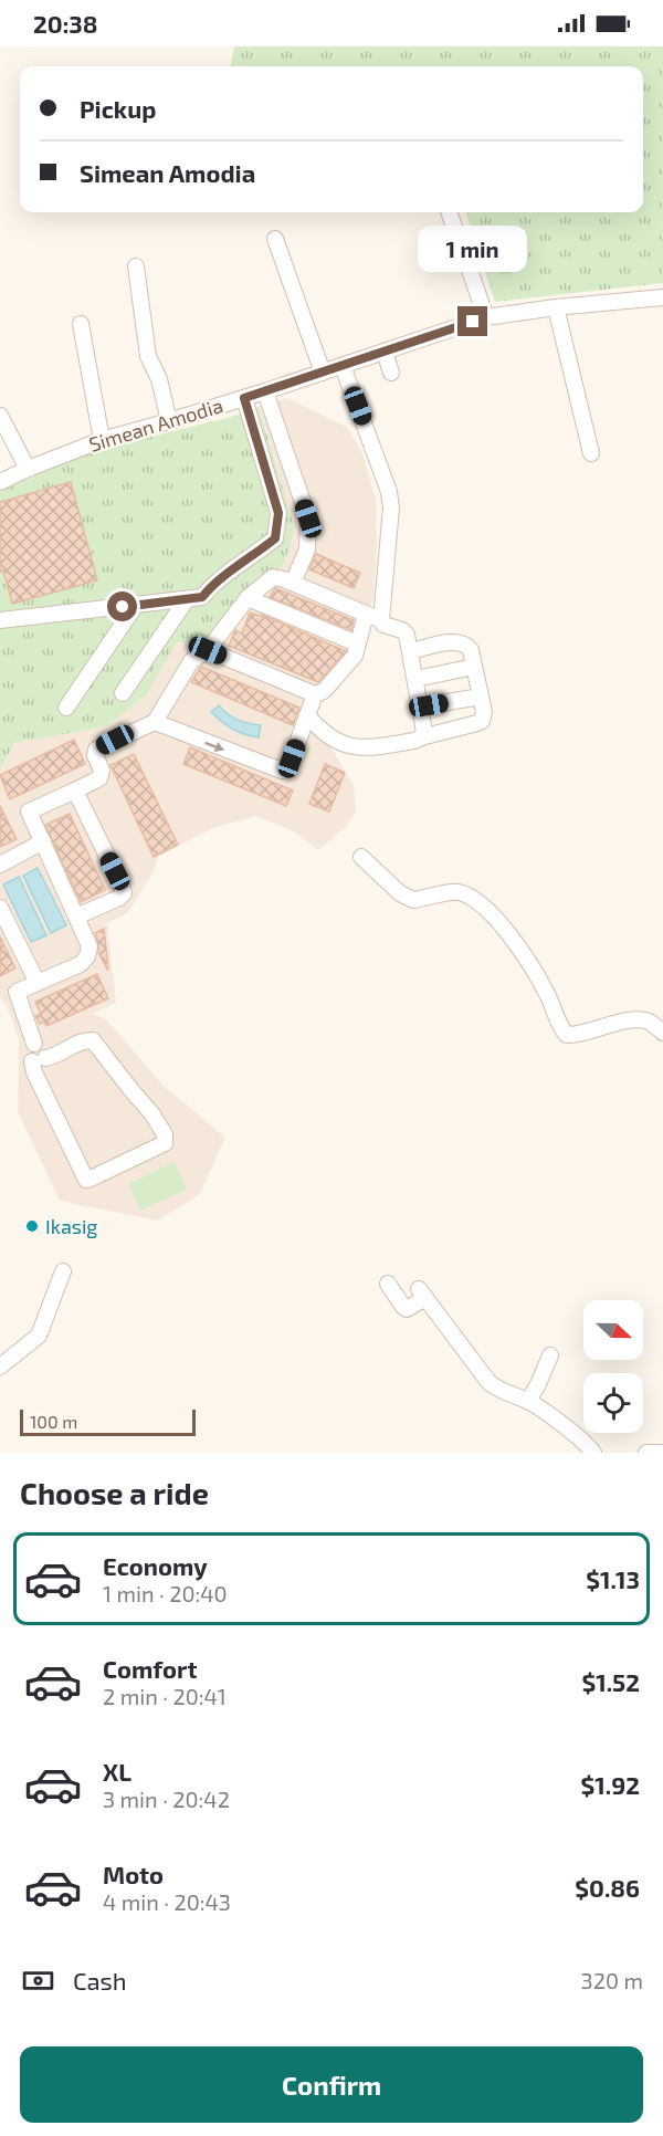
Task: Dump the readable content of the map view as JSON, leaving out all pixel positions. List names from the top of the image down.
{
  "streets": {
    "street": ["Simean Amodia"]
  },
  "places": ["Ikasig"],
  "scale_bar": "100 m",
  "north": "right",
  "page": {
    "status": "20:38",
    "banner": ["Pickup", "Simean Amodia"],
    "bubble": "1 min",
    "scale": "100 m",
    "heading": "Choose a ride",
    "list": [
      {
        "name": "Economy",
        "note": "1 min · 20:40",
        "value": "$1.13"
      },
      {
        "name": "Comfort",
        "note": "2 min · 20:41",
        "value": "$1.52"
      },
      {
        "name": "XL",
        "note": "3 min · 20:42",
        "value": "$1.92"
      },
      {
        "name": "Moto",
        "note": "4 min · 20:43",
        "value": "$0.86"
      }
    ],
    "pay": ["Cash", "320 m"],
    "buttons": "Confirm"
  }
}
